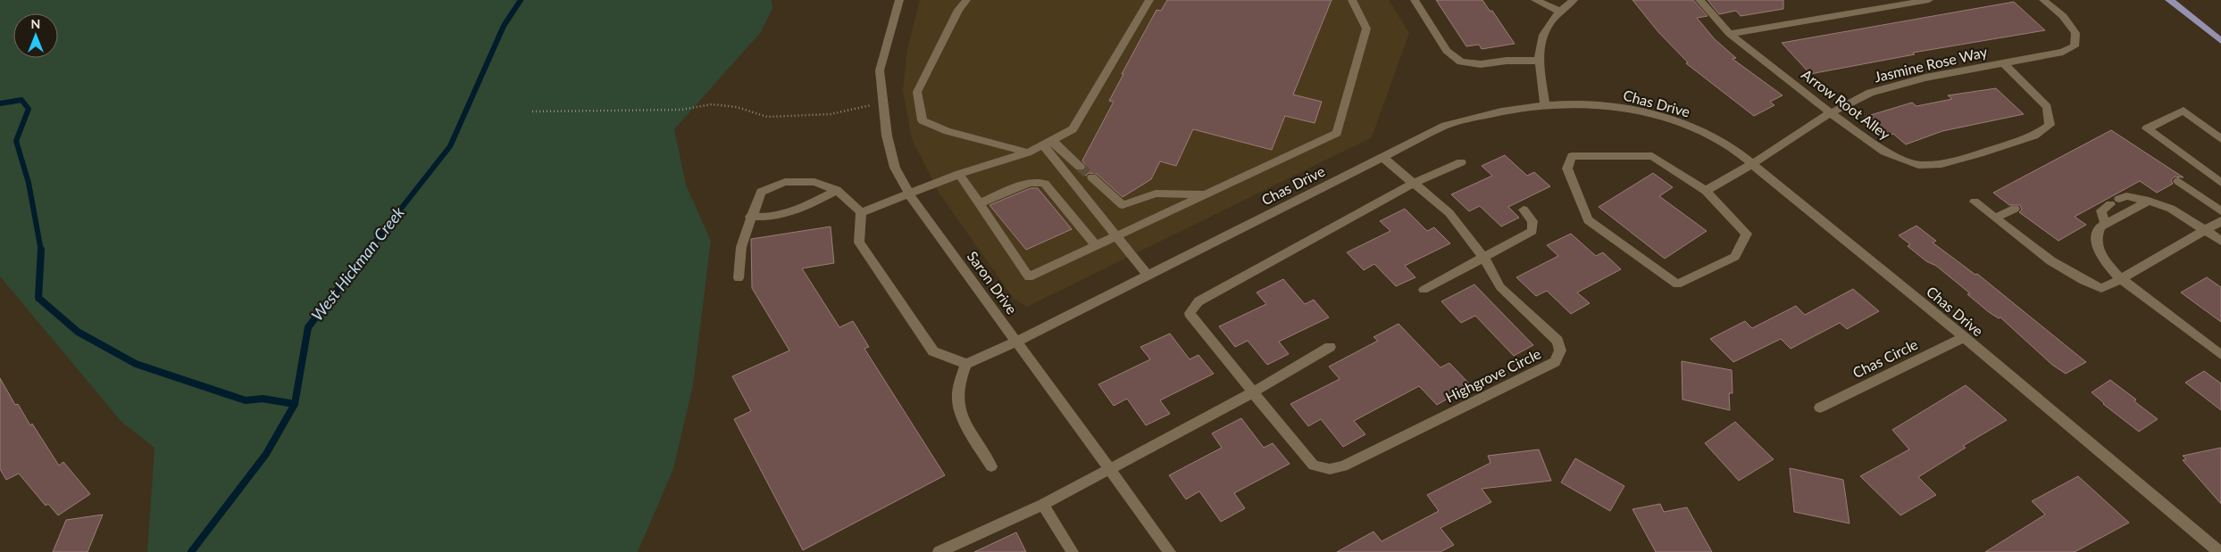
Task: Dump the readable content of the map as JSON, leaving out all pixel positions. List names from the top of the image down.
{
  "streets": {
    "street": [
      "Jasmine Rose Way",
      "Chas Drive",
      "Arrow Root Alley",
      "Saron Drive",
      "Chas Circle",
      "Highgrove Circle"
    ]
  },
  "crossings": [
    ["Jasmine Rose Way", "Chas Drive"],
    ["Jasmine Rose Way", "Arrow Root Alley"],
    ["Chas Drive", "Saron Drive"],
    ["Chas Drive", "Chas Circle"],
    ["Chas Drive", "Highgrove Circle"]
  ],
  "water": ["West Hickman Creek"],
  "north": "top"
}
